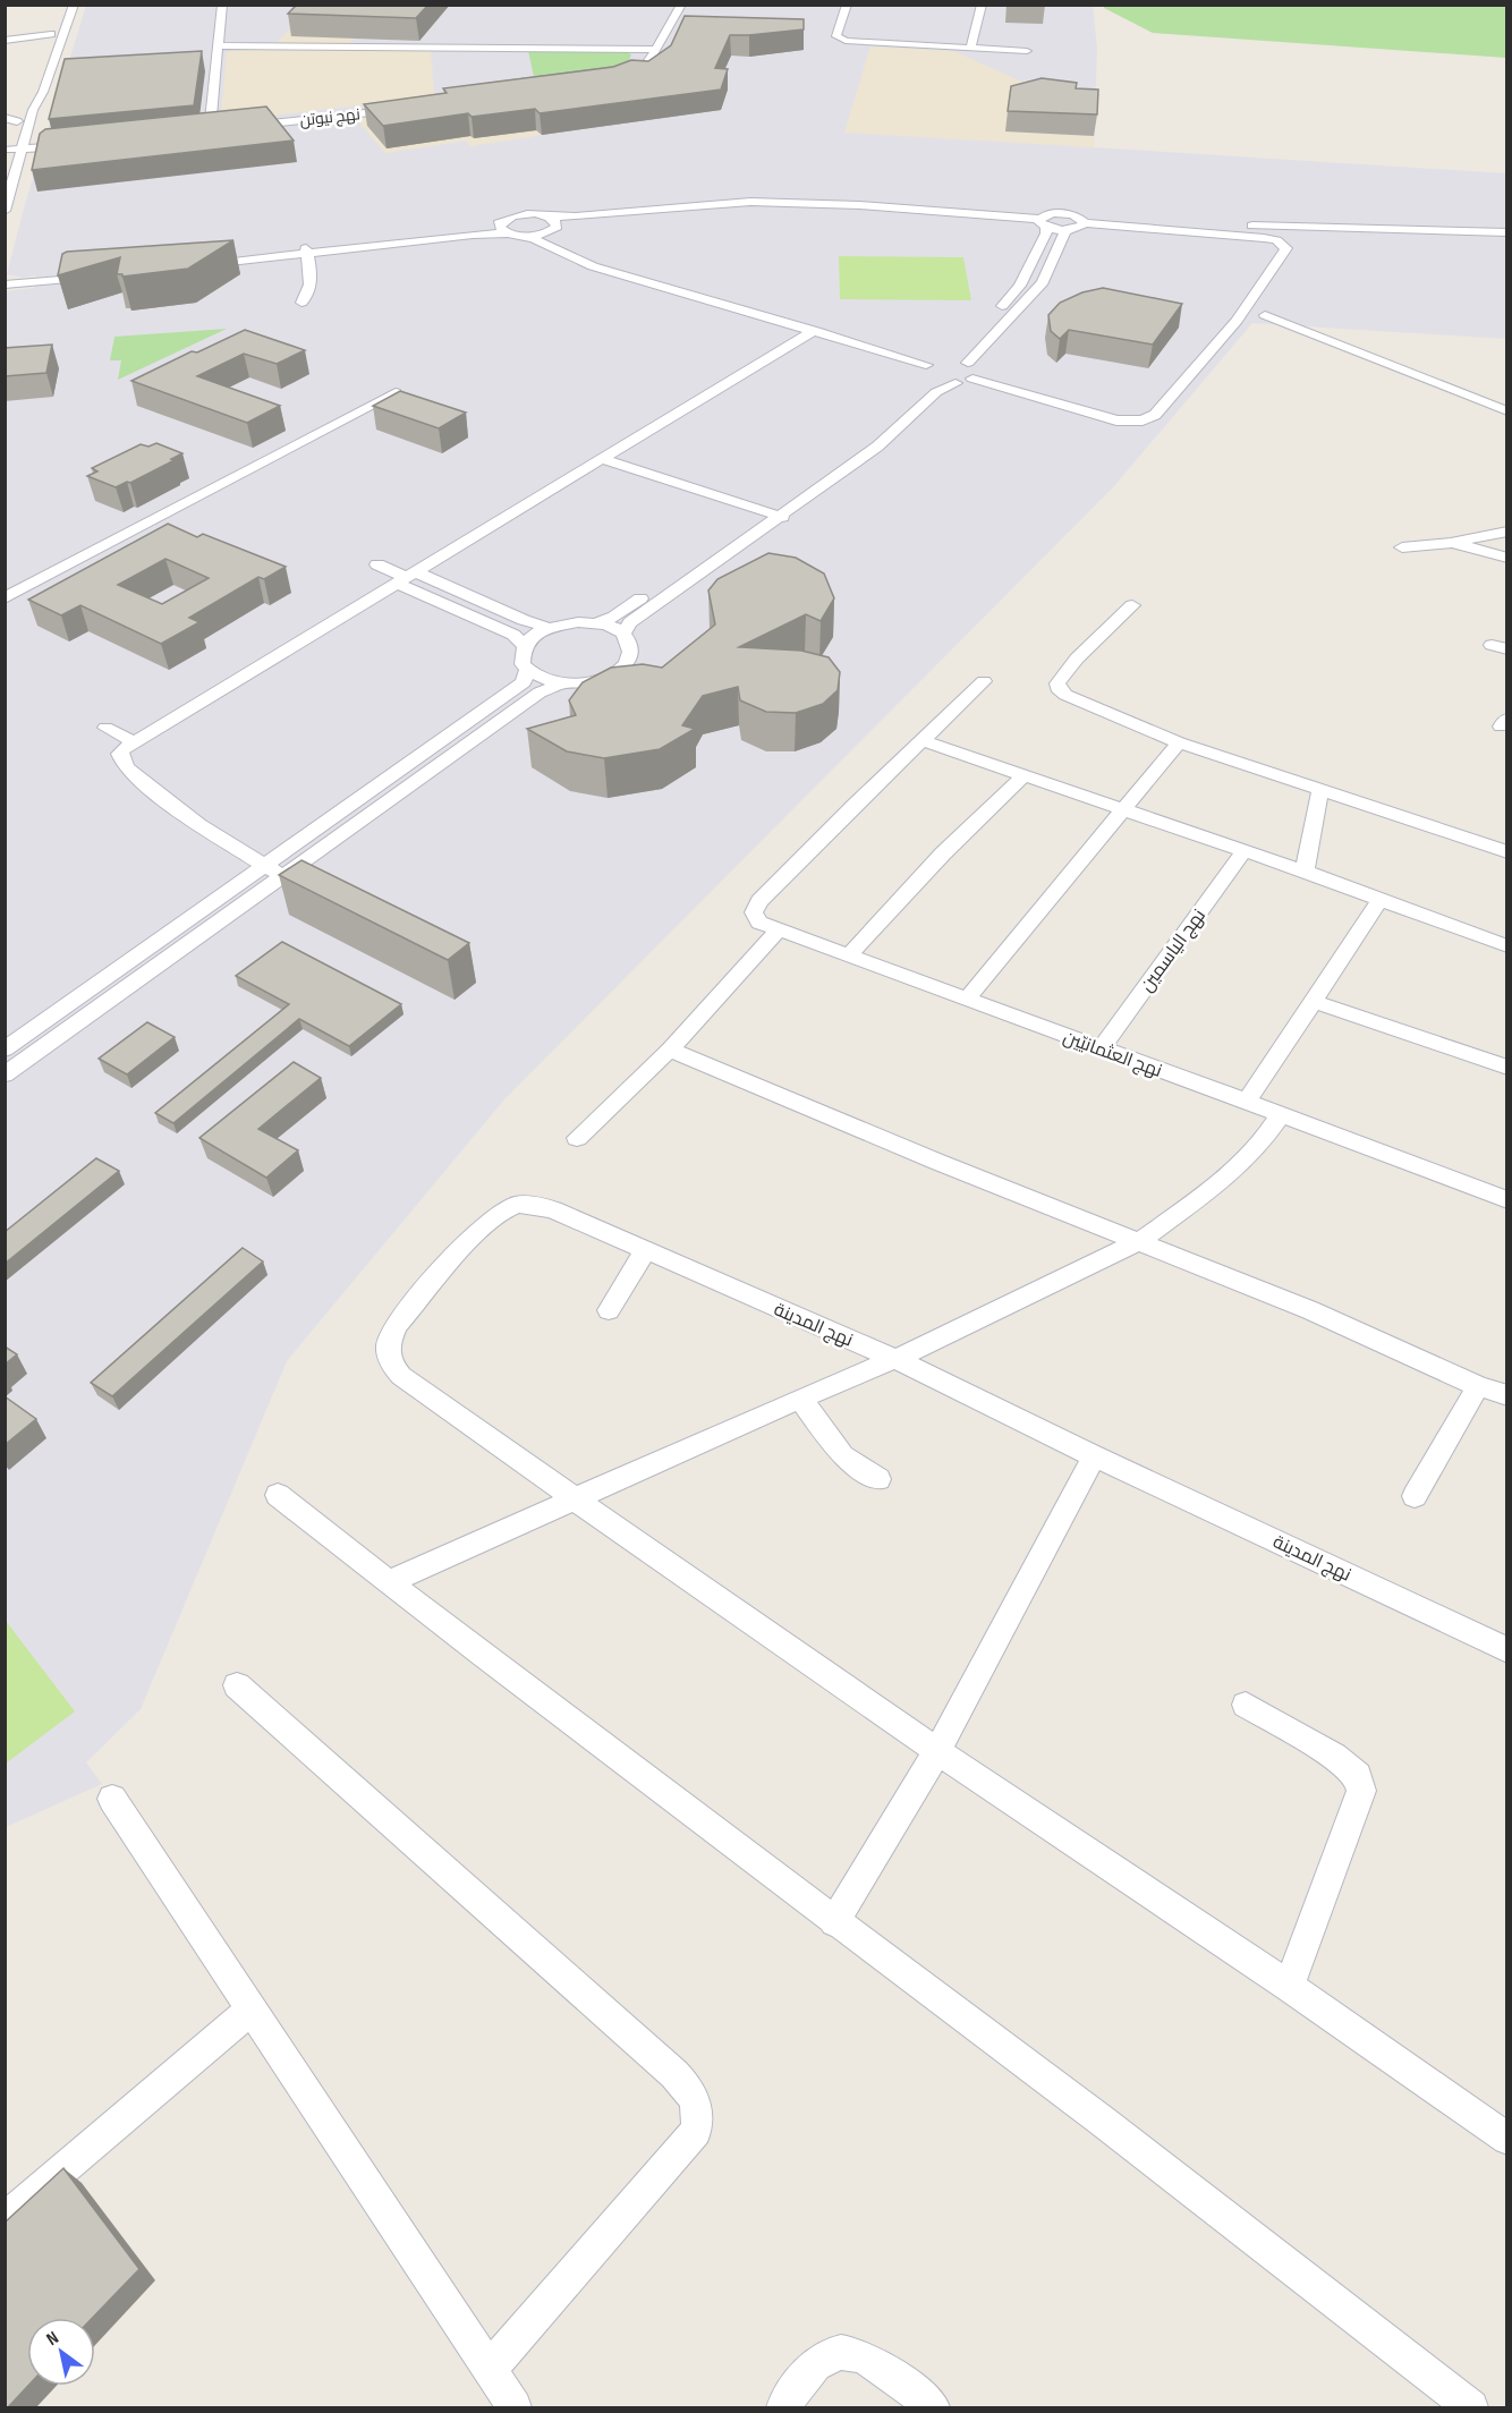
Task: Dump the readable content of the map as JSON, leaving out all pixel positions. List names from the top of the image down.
{
  "streets": {
    "street": [
      "نهج نيوتن",
      "نهج الياسمين",
      "نهج العثمانيّين",
      "نهج المدينة"
    ]
  },
  "crossings": [
    ["نهج الياسمين", "نهج العثمانيّين"]
  ],
  "north": "top left"
}
